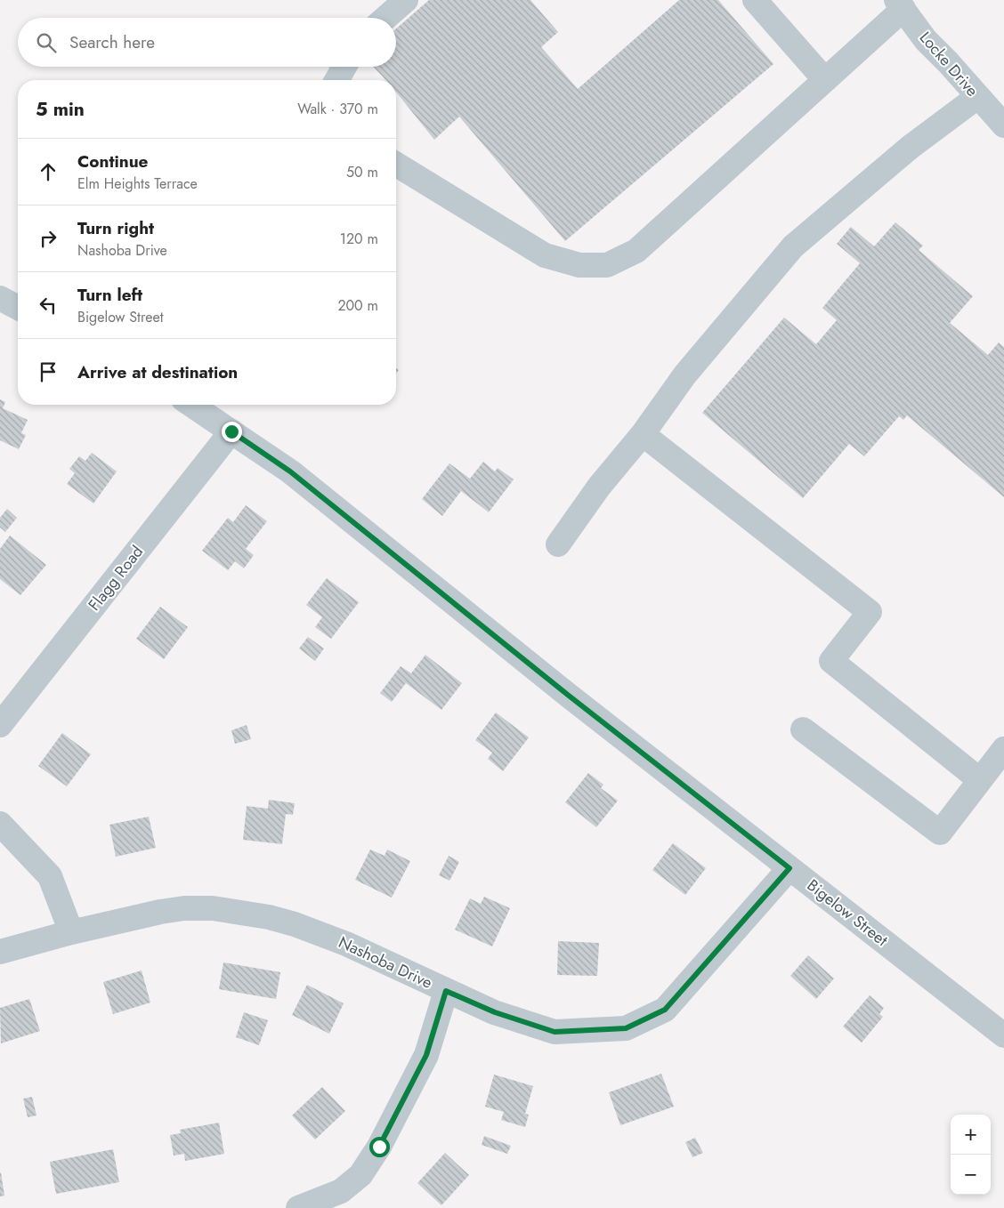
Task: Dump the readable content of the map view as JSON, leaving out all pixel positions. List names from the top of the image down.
{
  "streets": {
    "street": [
      "Locke Drive",
      "Flagg Road",
      "Bigelow Street",
      "Nashoba Drive"
    ]
  },
  "crossings": [
    ["Flagg Road", "Bigelow Street"],
    ["Bigelow Street", "Nashoba Drive"]
  ],
  "page": {
    "search": "Search here",
    "heading": ["5 min", "Walk · 370 m"],
    "list": [
      ["Continue", "Elm Heights Terrace", "50 m"],
      ["Turn right", "Nashoba Drive", "120 m"],
      ["Turn left", "Bigelow Street", "200 m"],
      "Arrive at destination"
    ],
    "map_buttons": ["+", "−"]
  }
}
